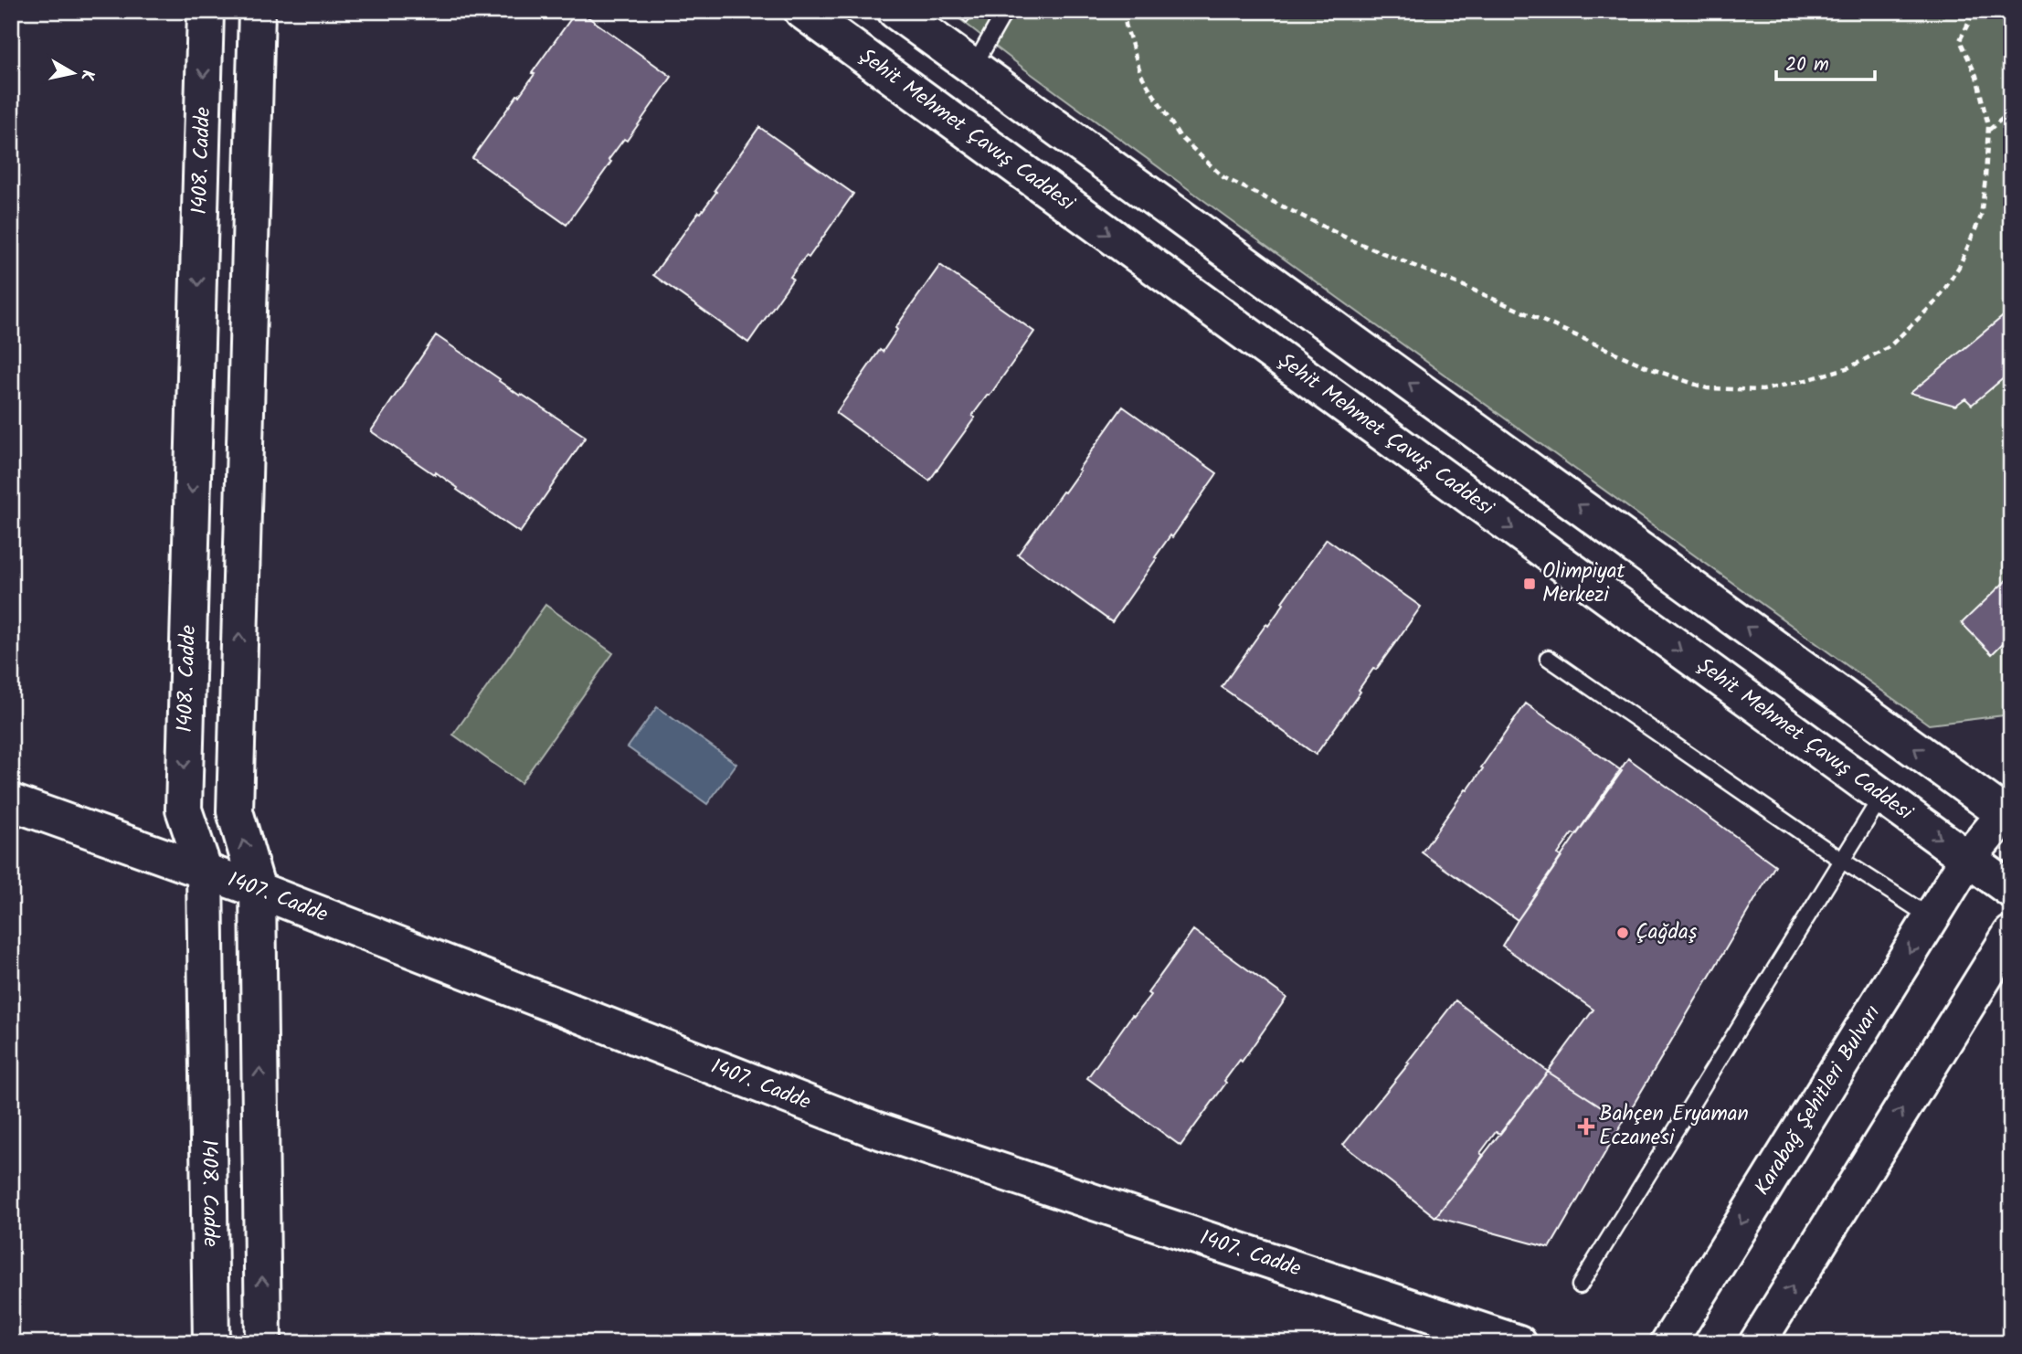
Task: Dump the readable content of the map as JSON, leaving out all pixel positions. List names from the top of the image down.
{
  "streets": {
    "main road": [
      "Şehit Mehmet Çavuş Caddesi",
      "1408. Cadde",
      "1407. Cadde",
      "Karabağ Şehitleri Bulvarı"
    ]
  },
  "crossings": [
    ["Şehit Mehmet Çavuş Caddesi", "Karabağ Şehitleri Bulvarı"],
    ["1408. Cadde", "1407. Cadde"]
  ],
  "places": {
    "transit": ["Olimpiyat Merkezi"],
    "other": ["Çağdaş"],
    "health": ["Bahçen Eryaman Eczanesi"]
  },
  "scale_bar": "20 m",
  "north": "right"
}
